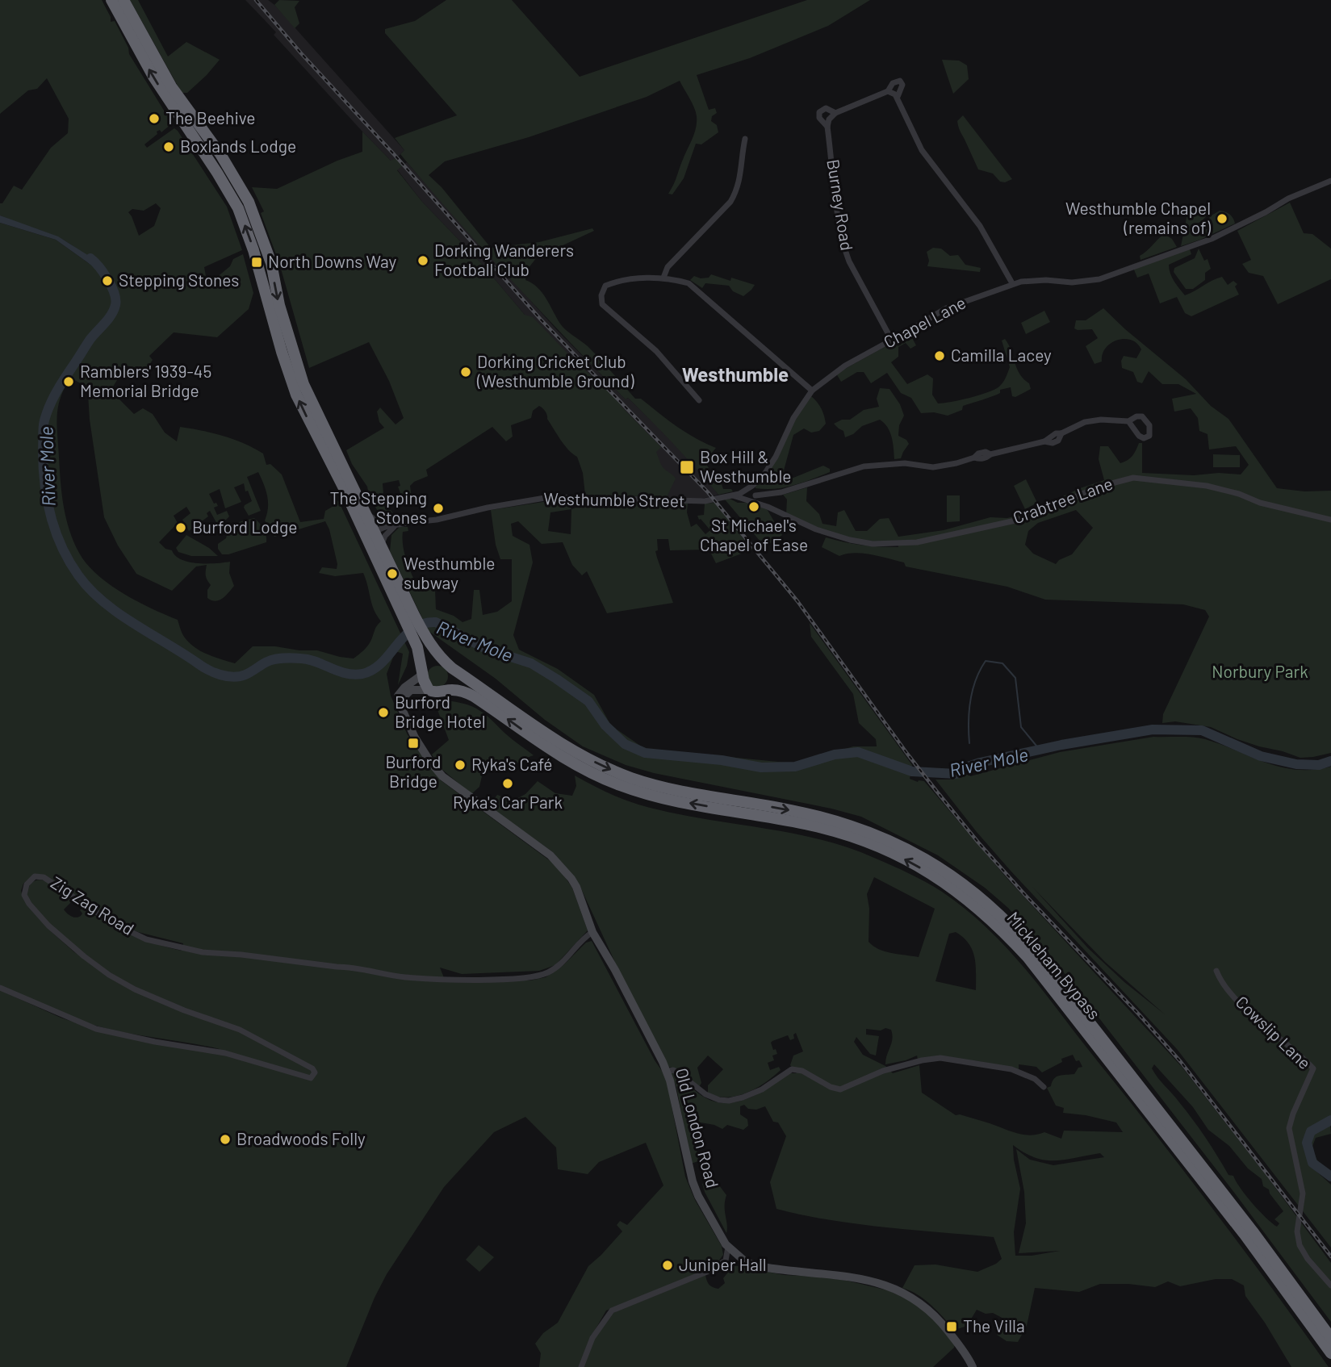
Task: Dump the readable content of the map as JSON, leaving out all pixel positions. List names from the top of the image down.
{
  "streets": {
    "highway": ["Mickleham Bypass"],
    "main road": ["Old London Road"],
    "street": [
      "Burney Road",
      "Chapel Lane",
      "Westhumble Street",
      "Crabtree Lane",
      "Zig Zag Road",
      "Cowslip Lane"
    ]
  },
  "crossings": [
    ["Burney Road", "Chapel Lane"],
    ["Chapel Lane", "Westhumble Street"],
    ["Chapel Lane", "Crabtree Lane"],
    ["Westhumble Street", "Crabtree Lane"],
    ["Zig Zag Road", "Old London Road"]
  ],
  "districts": ["Westhumble"],
  "water": ["River Mole"],
  "parks": ["Norbury Park"],
  "places": {
    "other": [
      "The Beehive",
      "Boxlands Lodge",
      "Westhumble Chapel (remains of)",
      "Dorking Wanderers Football Club",
      "Stepping Stones",
      "Camilla Lacey",
      "Dorking Cricket Club (Westhumble Ground)",
      "Ramblers' 1939-45 Memorial Bridge",
      "St Michael's Chapel of Ease",
      "The Stepping Stones",
      "Burford Lodge",
      "Westhumble subway",
      "Burford Bridge Hotel",
      "Ryka's Café",
      "Ryka's Car Park",
      "Broadwoods Folly",
      "Juniper Hall"
    ],
    "transit": [
      "North Downs Way",
      "Box Hill & Westhumble",
      "Burford Bridge",
      "The Villa"
    ]
  }
}
